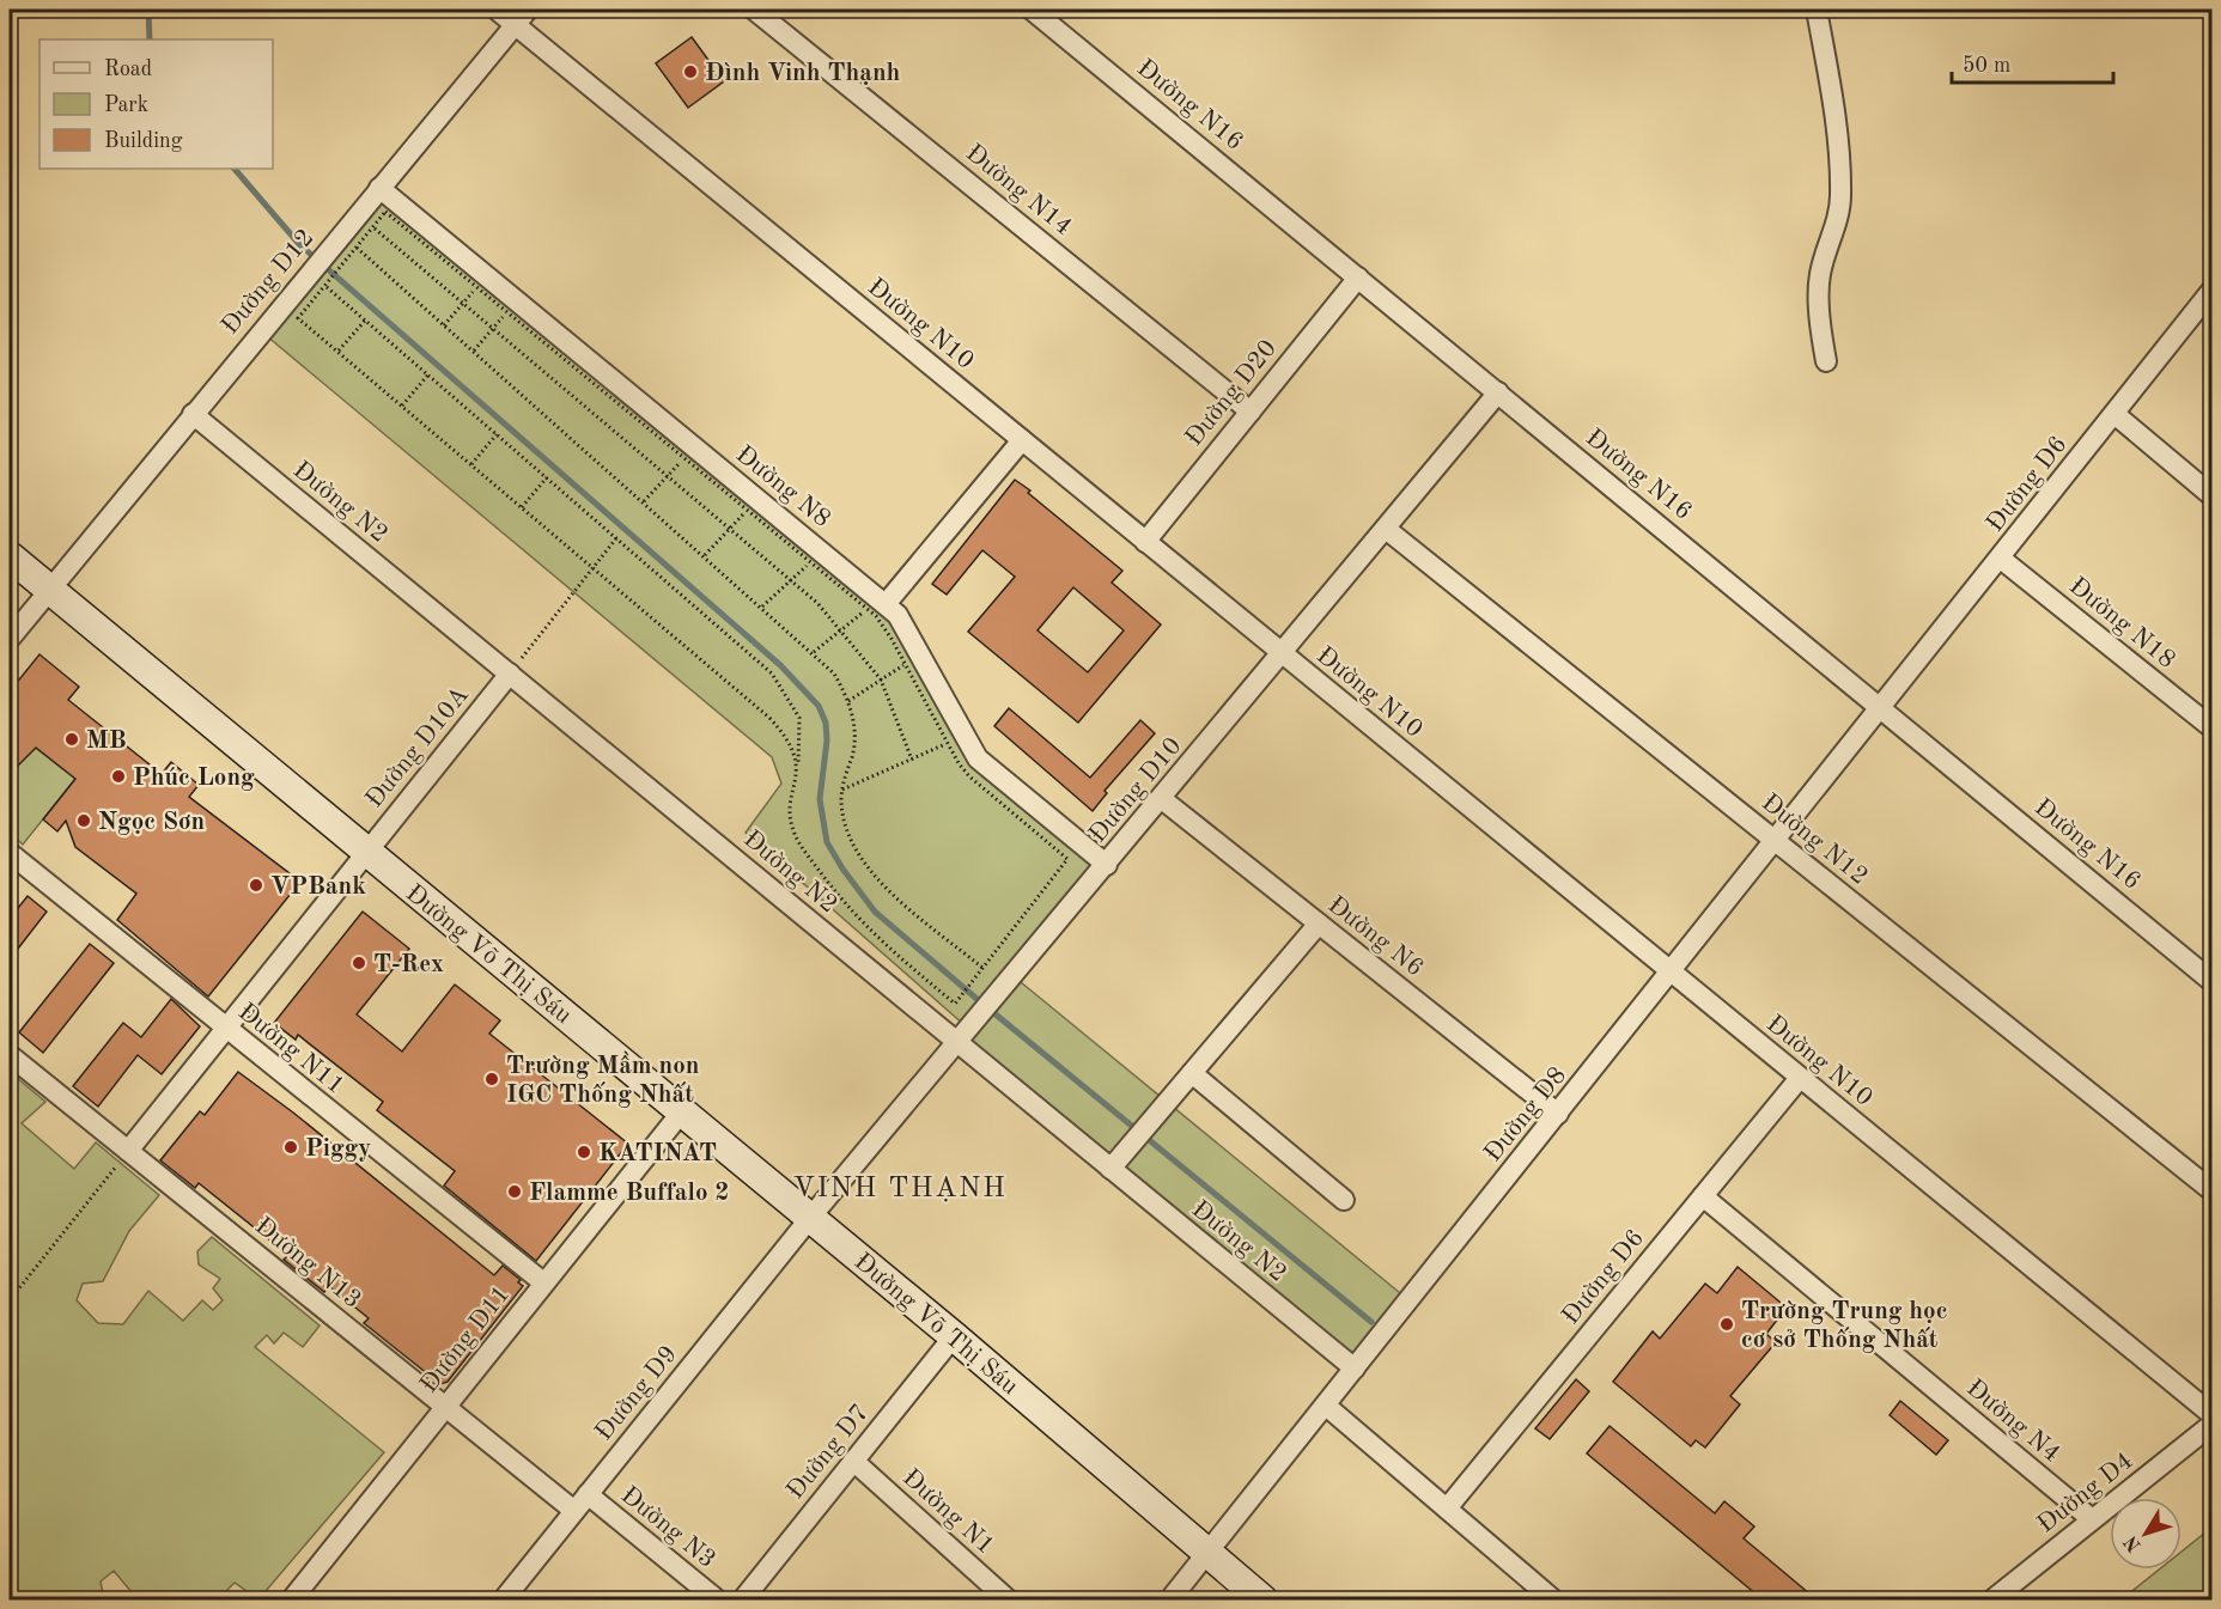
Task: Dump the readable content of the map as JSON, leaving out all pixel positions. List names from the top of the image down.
{
  "streets": {
    "main road": ["Đường Võ Thị Sáu"],
    "street": [
      "Đường N16",
      "Đường N14",
      "Đường D12",
      "Đường N10",
      "Đường D20",
      "Đường D6",
      "Đường N8",
      "Đường N2",
      "Đường N18",
      "Đường D10A",
      "Đường D10",
      "Đường N12",
      "Đường N6",
      "Đường N11",
      "Đường D8",
      "Đường N13",
      "Đường D11",
      "Đường D9",
      "Đường N4",
      "Đường D7",
      "Đường D4",
      "Đường N1",
      "Đường N3"
    ]
  },
  "crossings": [
    ["Đường N16", "Đường D20"],
    ["Đường N16", "Đường D6"],
    ["Đường N16", "Đường D10"],
    ["Đường N16", "Đường D8"],
    ["Đường N14", "Đường D20"],
    ["Đường D12", "Đường N10"],
    ["Đường D12", "Đường N8"],
    ["Đường D12", "Đường N2"],
    ["Đường D12", "Đường Võ Thị Sáu"],
    ["Đường N10", "Đường D20"],
    ["Đường N10", "Đường D6"],
    ["Đường N10", "Đường D10"],
    ["Đường N10", "Đường D8"],
    ["Đường D6", "Đường N18"],
    ["Đường D6", "Đường D8"],
    ["Đường D6", "Đường N4"],
    ["Đường N8", "Đường D10"],
    ["Đường N2", "Đường D10A"],
    ["Đường N2", "Đường D10"],
    ["Đường N2", "Đường D8"],
    ["Đường D10A", "Đường Võ Thị Sáu"],
    ["Đường D10A", "Đường N11"],
    ["Đường D10A", "Đường N13"],
    ["Đường D10", "Đường N12"],
    ["Đường D10", "Đường N6"],
    ["Đường D10", "Đường Võ Thị Sáu"],
    ["Đường D10", "Đường D9"],
    ["Đường N12", "Đường D8"],
    ["Đường N6", "Đường D8"],
    ["Đường Võ Thị Sáu", "Đường D8"],
    ["Đường Võ Thị Sáu", "Đường D11"],
    ["Đường Võ Thị Sáu", "Đường D9"],
    ["Đường Võ Thị Sáu", "Đường D7"],
    ["Đường N11", "Đường D11"],
    ["Đường N13", "Đường D11"],
    ["Đường N13", "Đường D9"],
    ["Đường D9", "Đường N3"],
    ["Đường N4", "Đường D4"],
    ["Đường D7", "Đường N1"]
  ],
  "districts": ["VINH THẠNH"],
  "places": [
    "Đình Vinh Thạnh",
    "MB",
    "Phúc Long",
    "Ngọc Sơn",
    "VPBank",
    "T-Rex",
    "Trường Mầm non IGC Thống Nhất",
    "Piggy",
    "KATINAT",
    "Flamme Buffalo 2",
    "Trường Trung học cơ sở Thống Nhất"
  ],
  "legend": ["Road", "Park", "Building"],
  "scale_bar": "50 m",
  "north": "bottom left"
}
